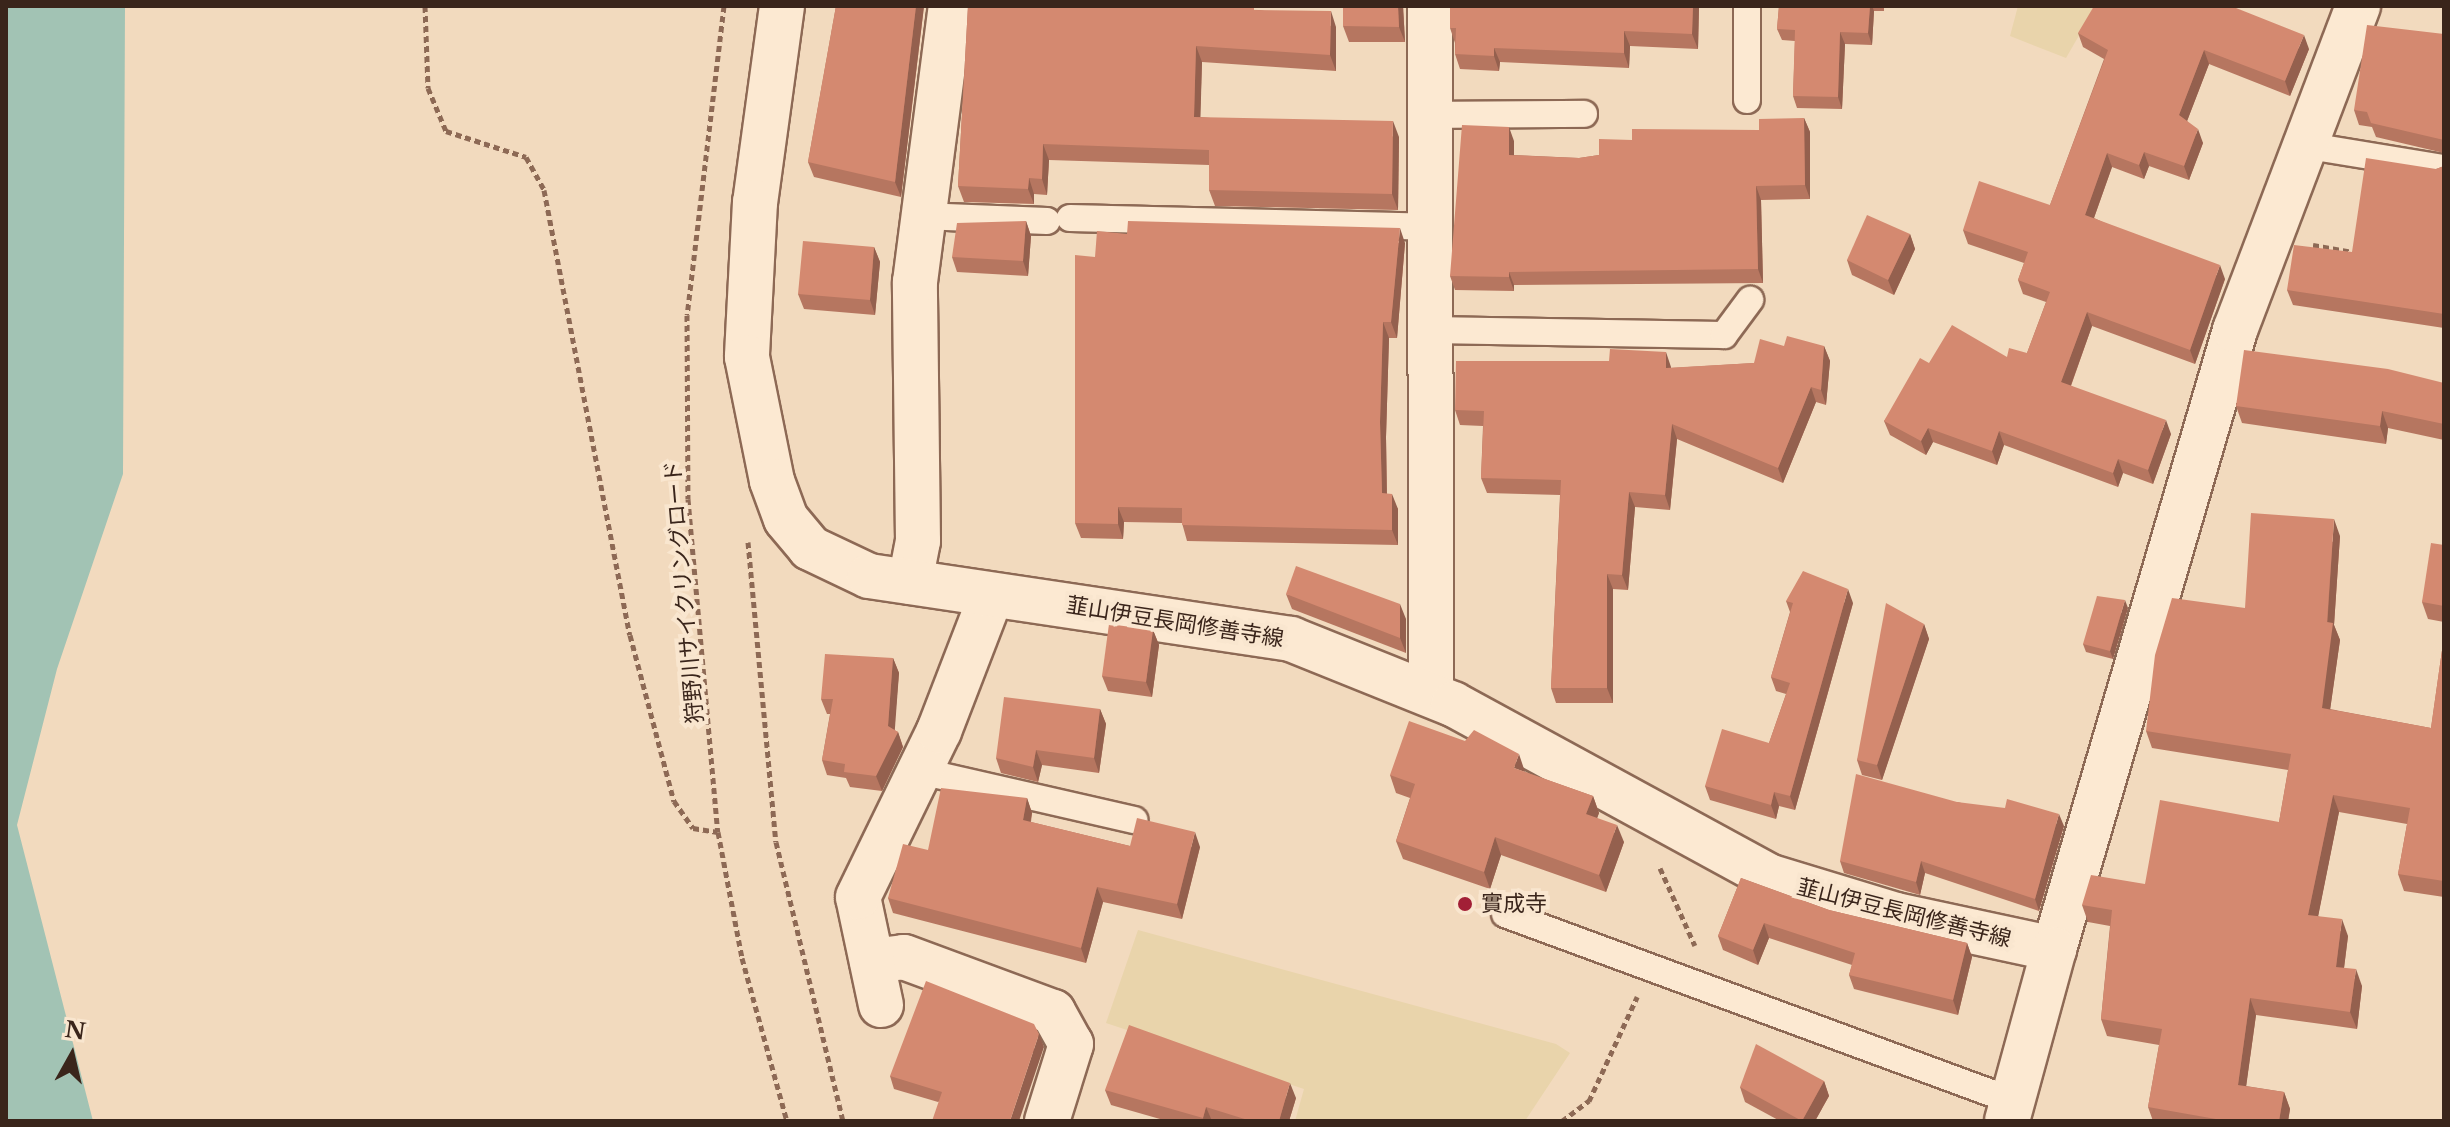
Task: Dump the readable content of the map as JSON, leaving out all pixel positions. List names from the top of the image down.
{
  "streets": {
    "street": ["韮山伊豆長岡修善寺線"],
    "path": ["狩野川サイクリングロード"]
  },
  "places": ["實成寺"],
  "north": "top"
}
